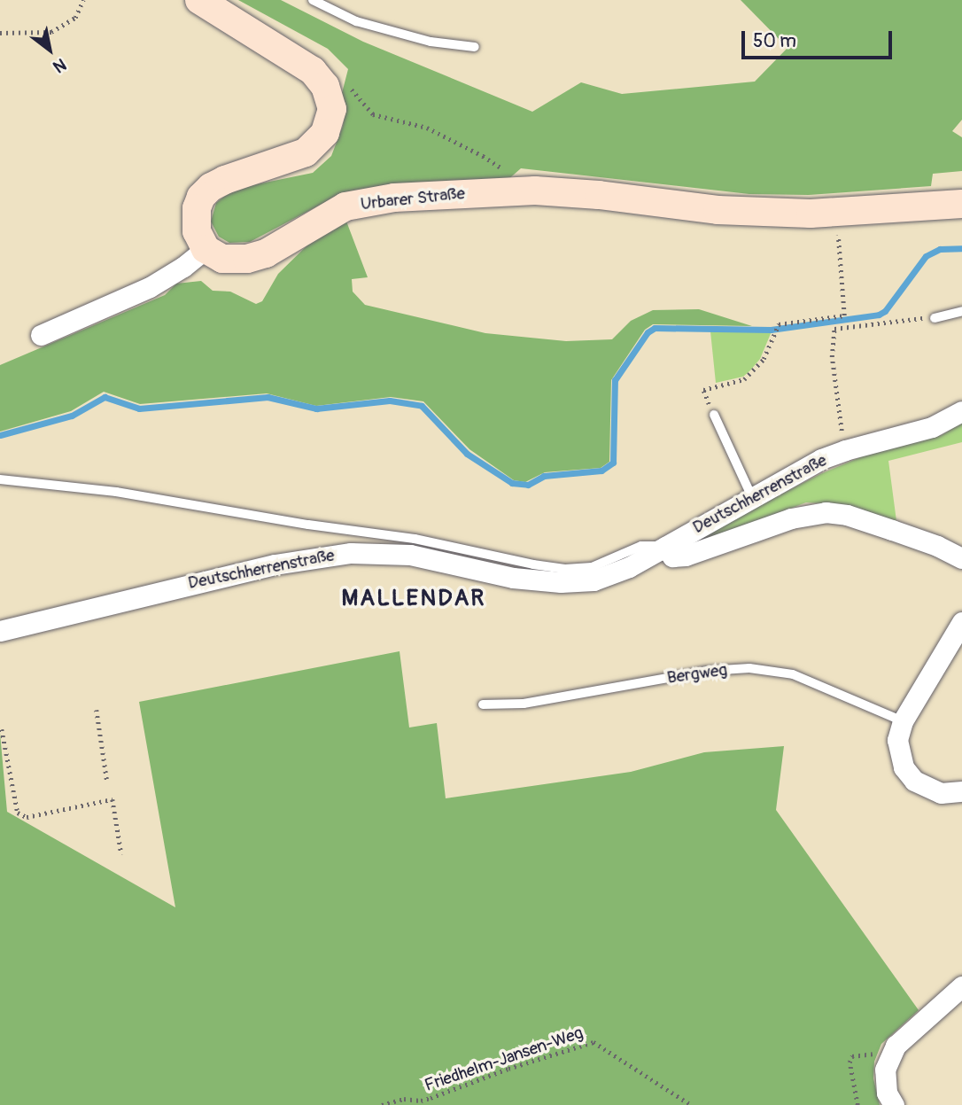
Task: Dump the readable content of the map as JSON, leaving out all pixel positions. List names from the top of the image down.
{
  "streets": {
    "street": ["Urbarer Straße", "Deutschherrenstraße"],
    "lane": ["Bergweg"],
    "path": ["Friedhelm-Jansen-Weg"]
  },
  "districts": ["MALLENDAR"],
  "scale_bar": "50 m",
  "north": "bottom right"
}
